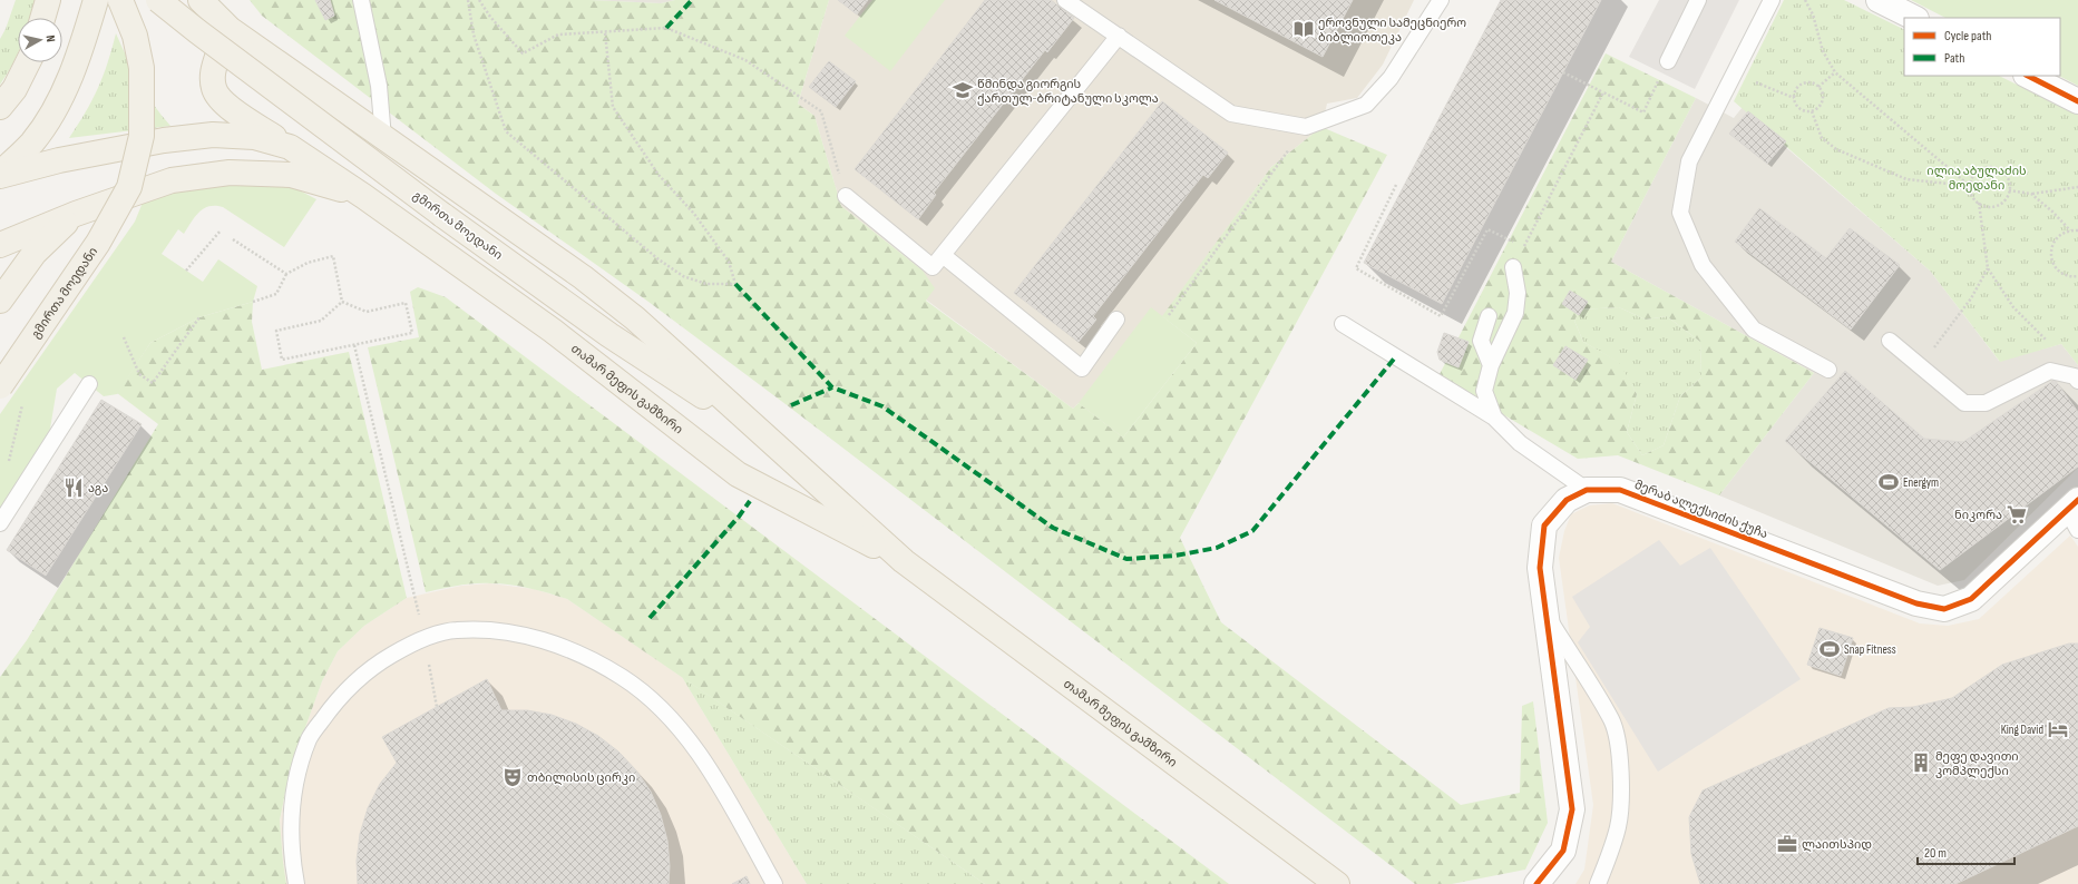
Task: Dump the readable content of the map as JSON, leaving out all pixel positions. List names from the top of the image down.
{
  "streets": {
    "main road": ["გმირთა მოედანი", "თამარ მეფის გამზირი"],
    "street": ["მერაბ ალექსიძის ქუჩა"]
  },
  "crossings": [
    ["გმირთა მოედანი", "თამარ მეფის გამზირი"]
  ],
  "parks": ["ილია აბულაძის მოედანი"],
  "places": {
    "library": ["ეროვნული სამეცნიერო ბიბლიოთეკა"],
    "school or university": ["წმინდა გიორგის ქართულ-ბრიტანული სკოლა"],
    "sports": ["Energym", "Snap Fitness"],
    "restaurant": ["აგა"],
    "supermarket": ["ნიკორა"],
    "hotel": ["King David"],
    "building": ["მეფე დავითი კომპლექსი"],
    "theatre": ["თბილისის ცირკი"],
    "office": ["ლაითსპიდ"]
  },
  "legend": ["Cycle path", "Path"],
  "scale_bar": "20 m",
  "north": "right"
}
